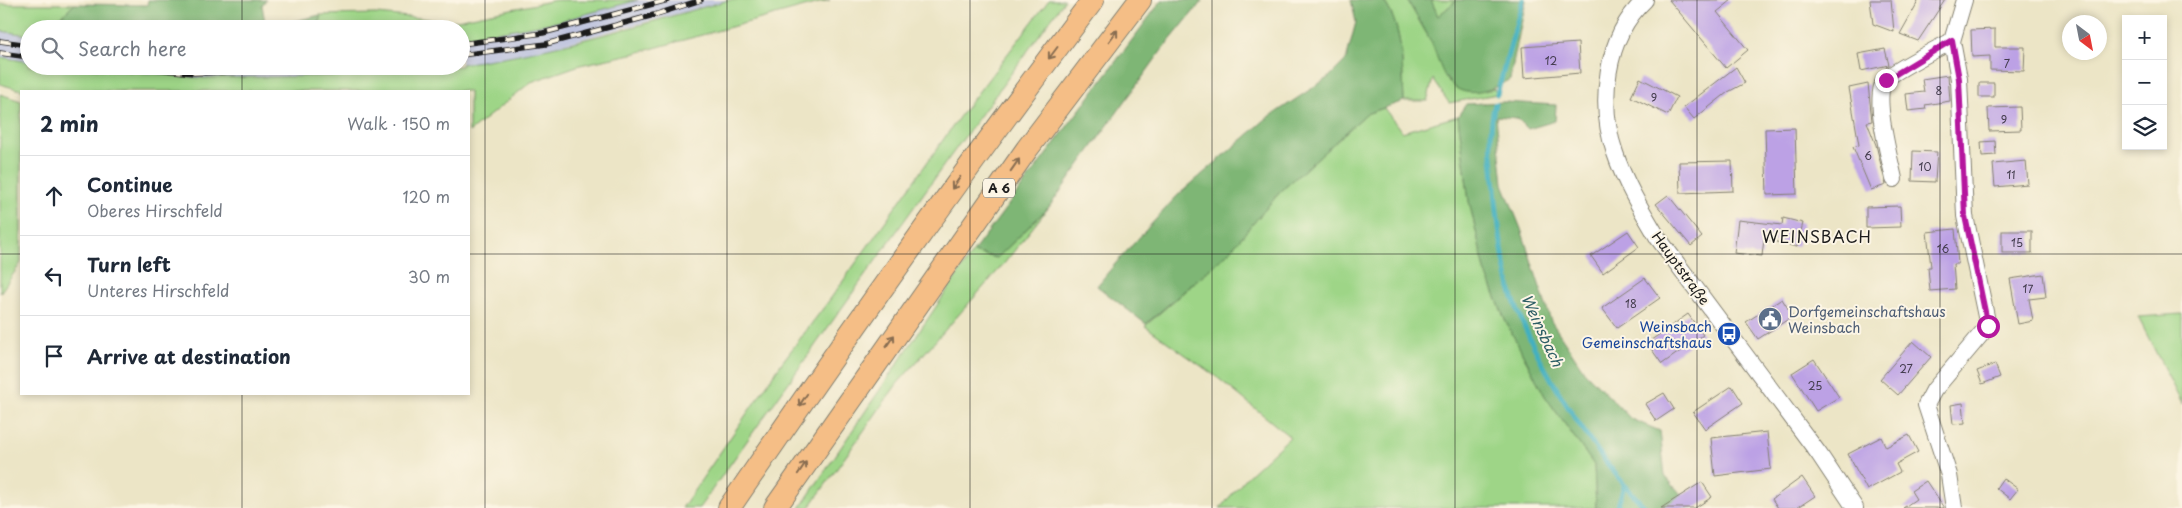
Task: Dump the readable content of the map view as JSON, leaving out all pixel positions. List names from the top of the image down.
{
  "streets": {
    "highway": ["A 6"],
    "street": ["Hauptstraße"]
  },
  "districts": ["WEINSBACH"],
  "water": ["Weinsbach"],
  "places": {
    "public building": ["Dorfgemeinschaftshaus Weinsbach"],
    "bus stop": ["Weinsbach Gemeinschaftshaus"]
  },
  "house_numbers": [
    "12",
    "7",
    "8",
    "9",
    "9",
    "6",
    "10",
    "11",
    "15",
    "16",
    "17",
    "18",
    "27",
    "25"
  ],
  "north": "bottom right",
  "page": {
    "map_buttons": ["+", "−"],
    "search": "Search here",
    "heading": ["2 min", "Walk · 150 m"],
    "list": [
      ["Continue", "Oberes Hirschfeld", "120 m"],
      ["Turn left", "Unteres Hirschfeld", "30 m"],
      "Arrive at destination"
    ]
  }
}
